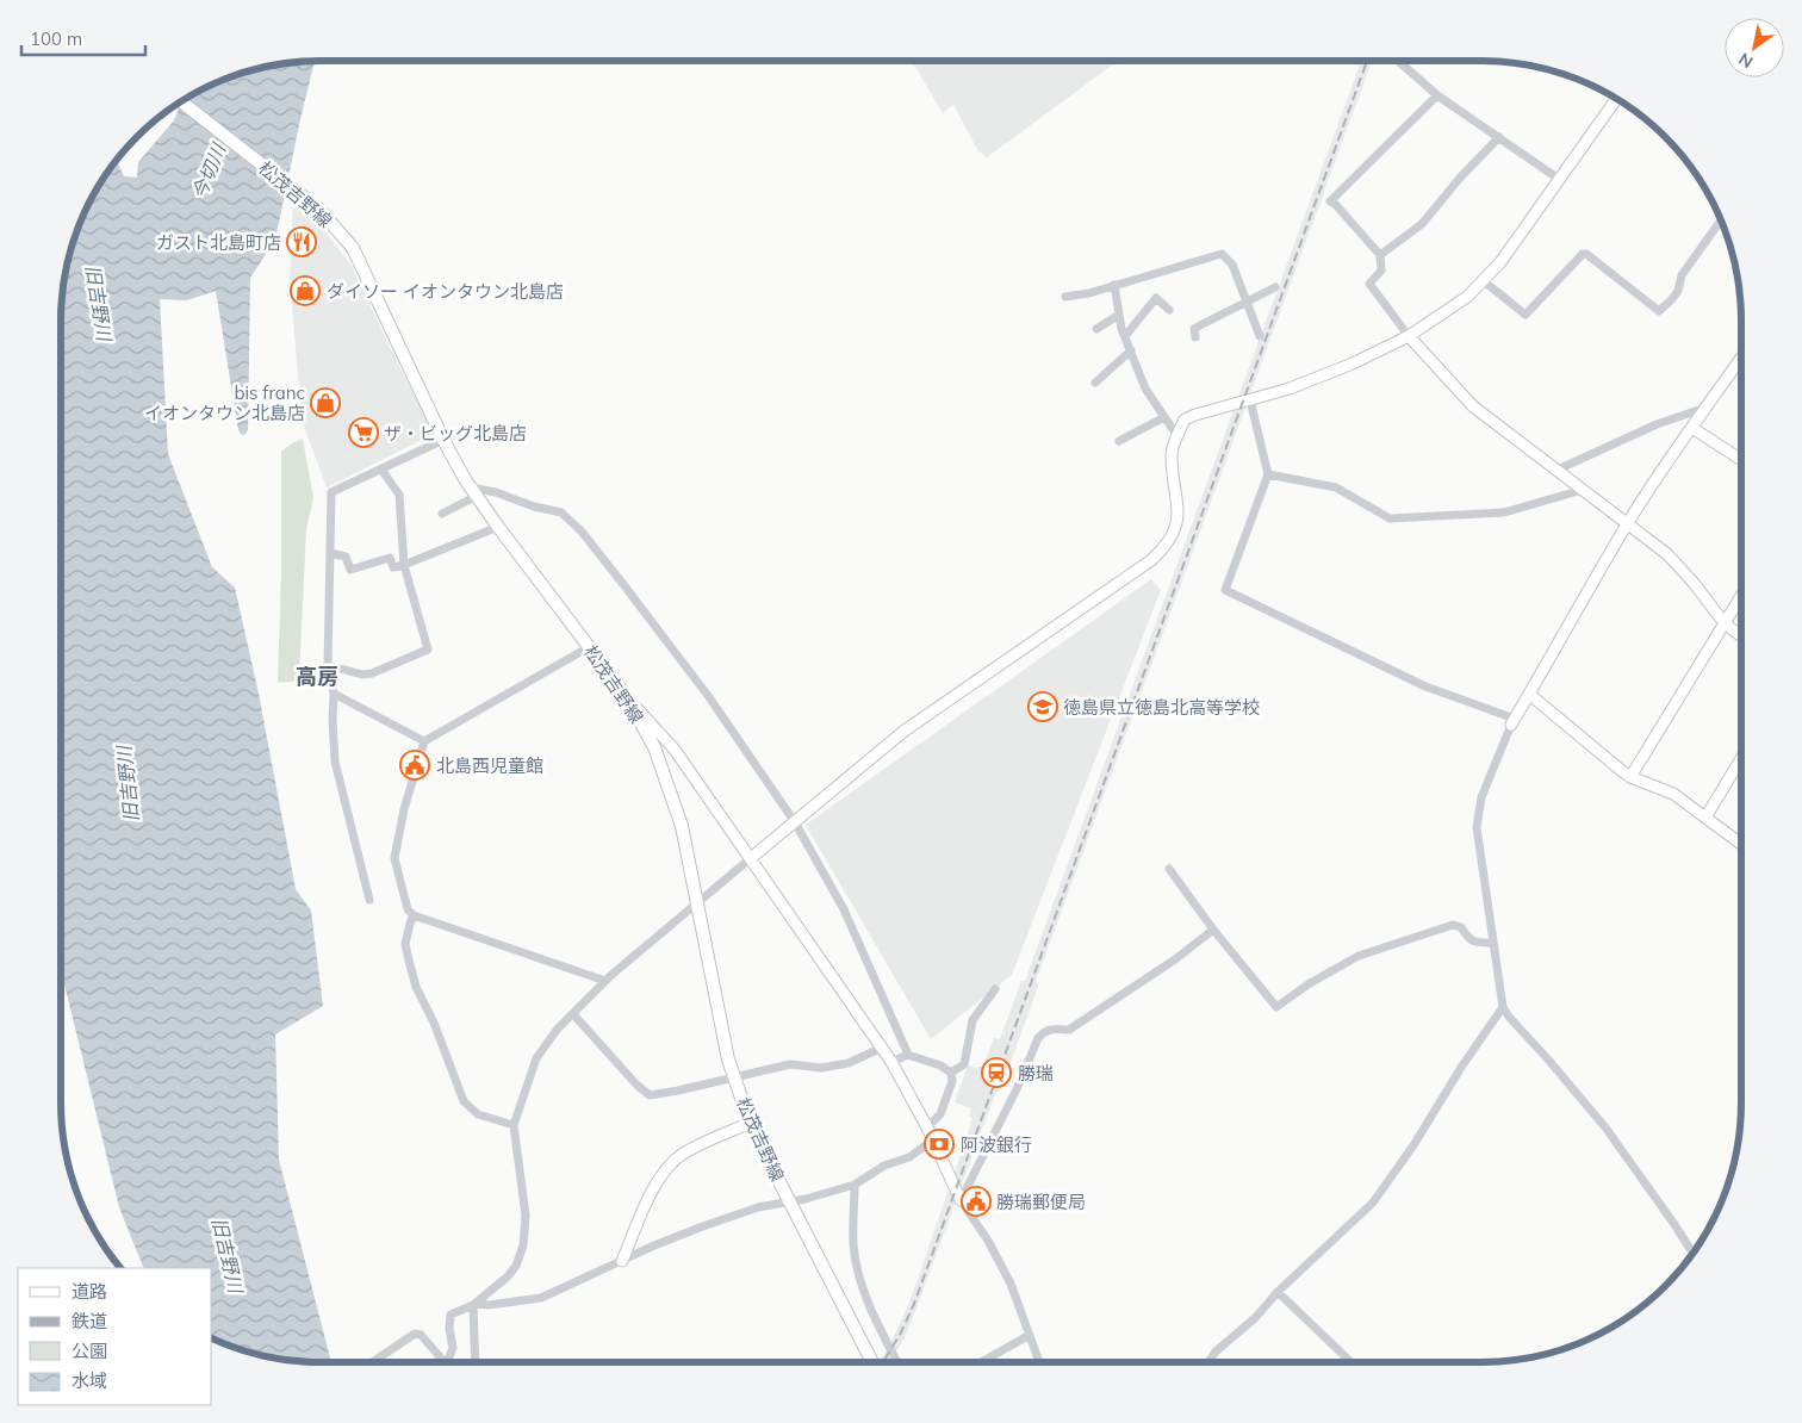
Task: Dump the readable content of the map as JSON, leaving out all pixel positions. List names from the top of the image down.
{
  "streets": {
    "main road": ["松茂吉野線"]
  },
  "districts": ["高房"],
  "water": ["今切川", "旧吉野川"],
  "places": {
    "restaurant": ["ガスト北島町店"],
    "shop": ["ダイソー イオンタウン北島店", "bis franc イオンタウン北島店"],
    "supermarket": ["ザ・ビッグ北島店"],
    "school or university": ["徳島県立徳島北高等学校"],
    "public building": ["北島西児童館", "勝瑞郵便局"],
    "station": ["勝瑞"],
    "bank": ["阿波銀行"]
  },
  "legend": [
    "道路",
    "鉄道",
    "公園",
    "水域"
  ],
  "scale_bar": "100 m",
  "north": "bottom left"
}
